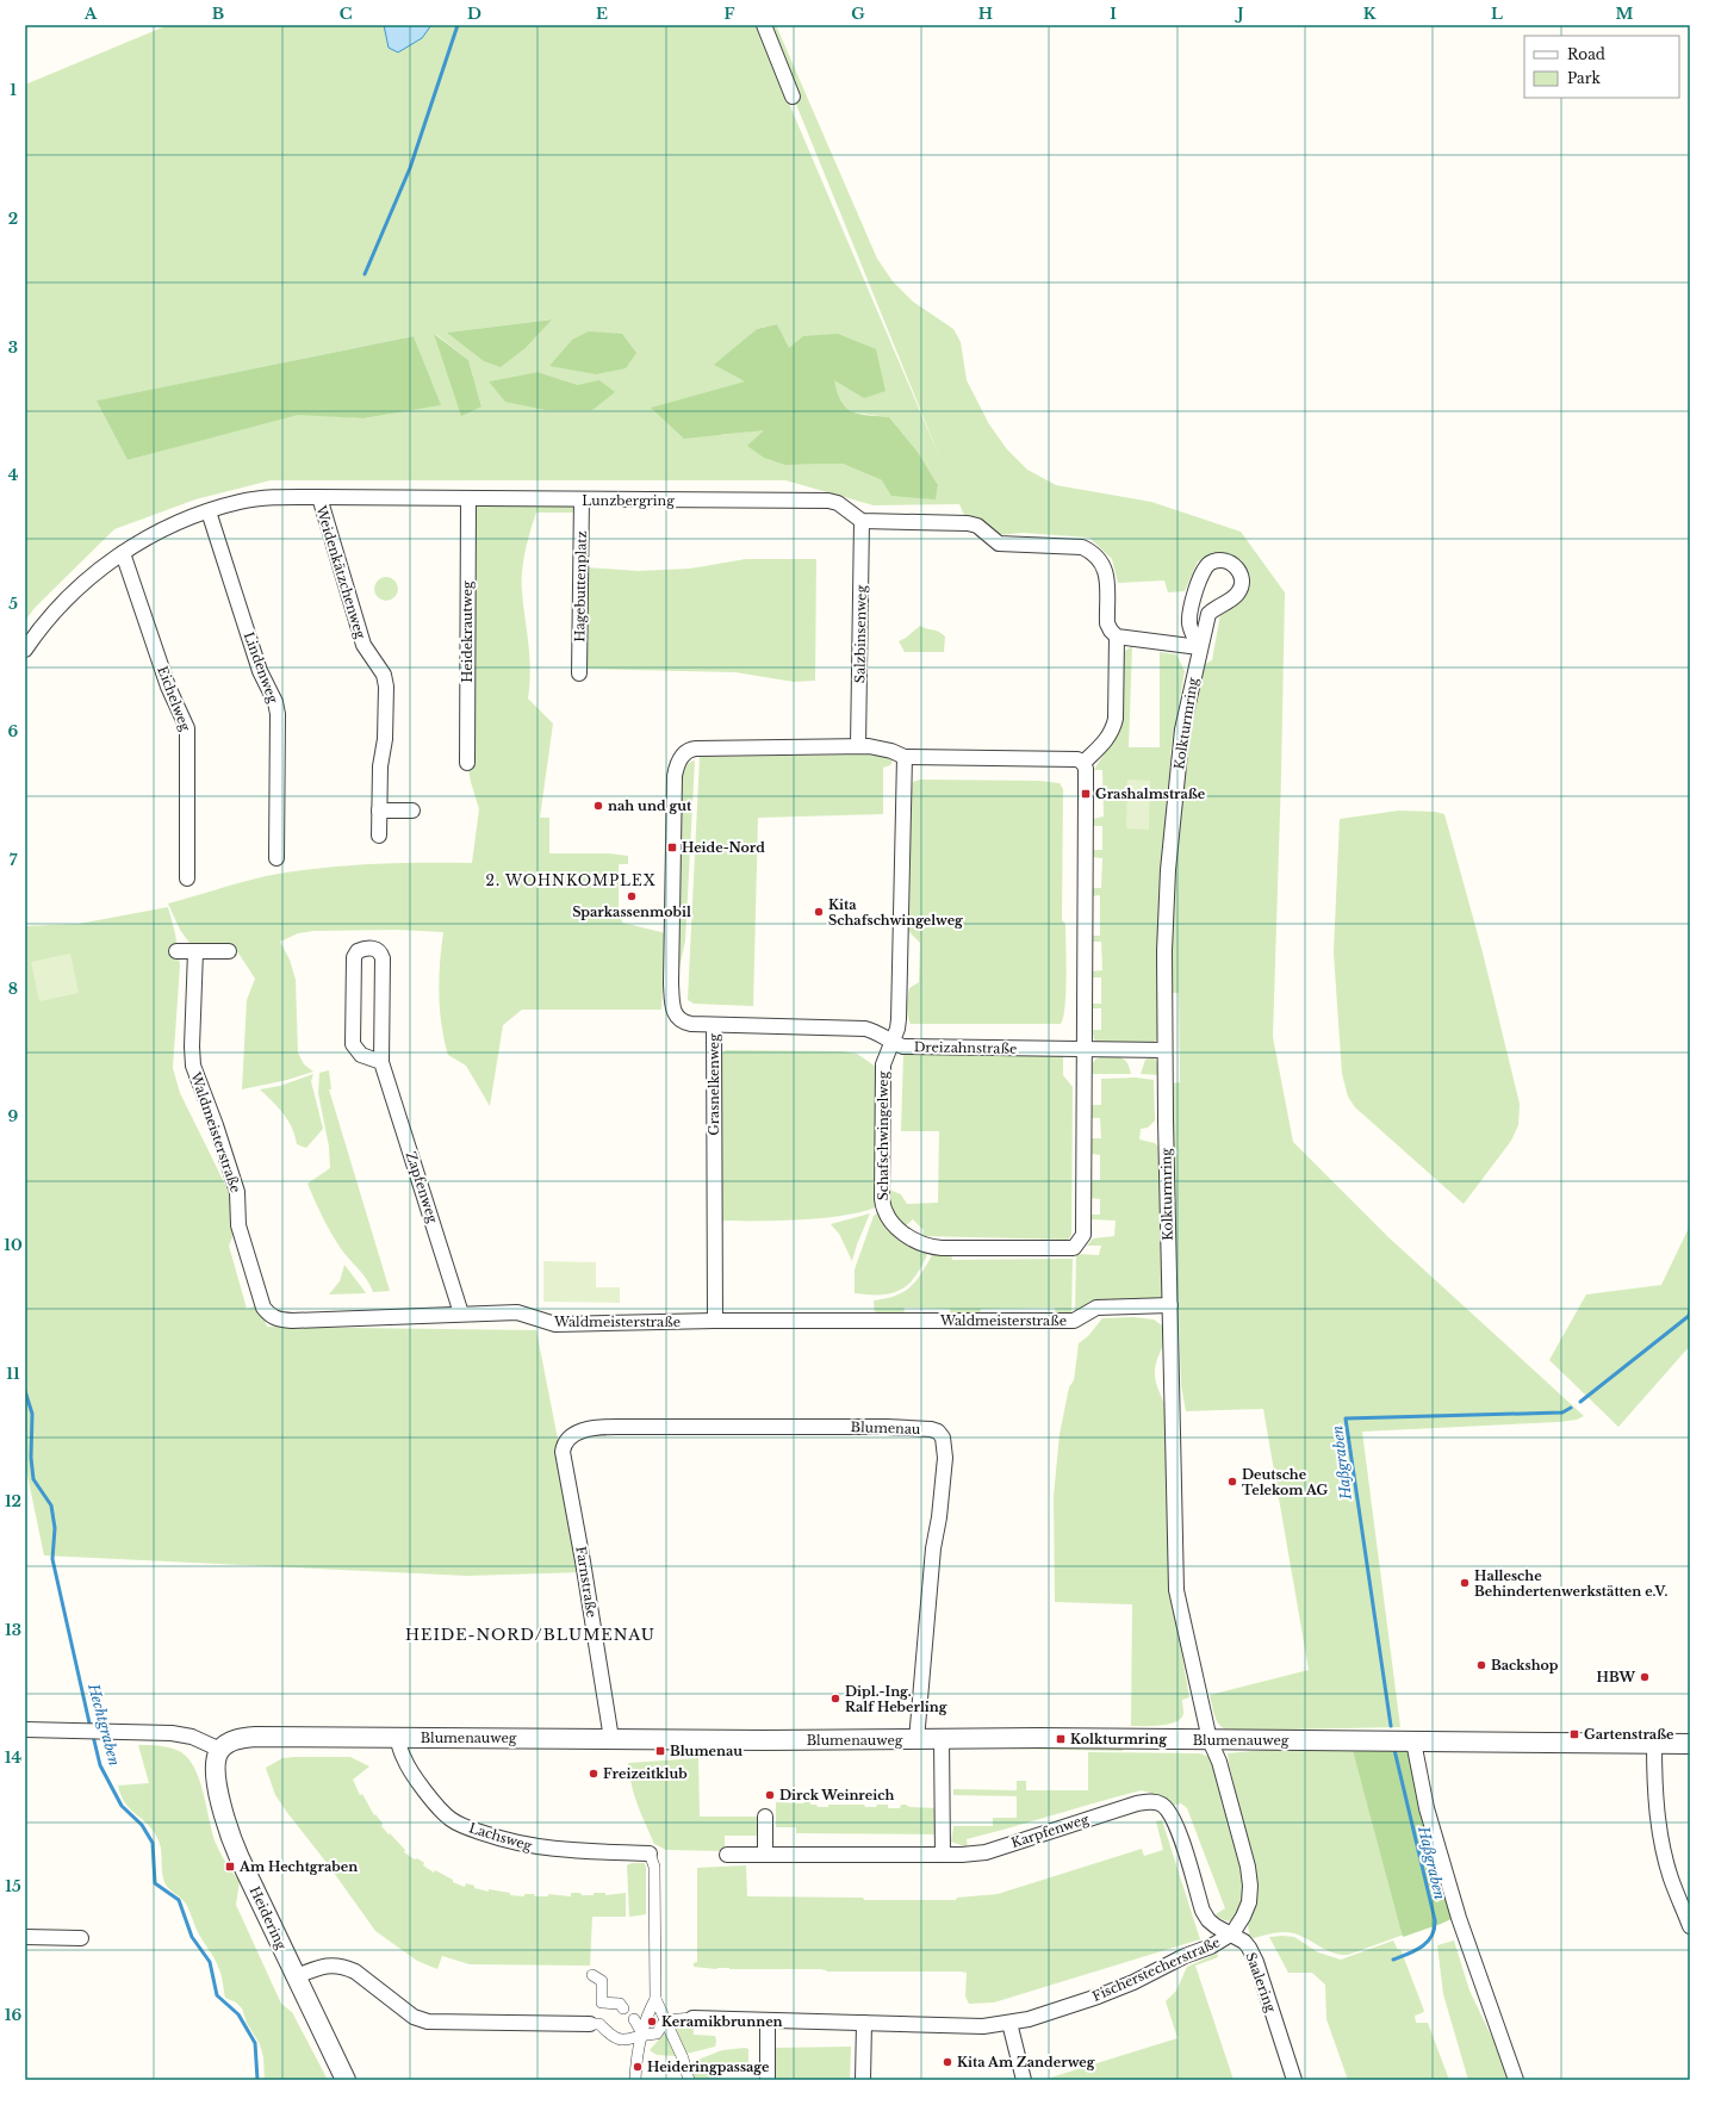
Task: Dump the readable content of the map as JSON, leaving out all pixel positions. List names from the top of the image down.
{
  "streets": {
    "street": [
      "Lunzbergring",
      "Weidenkätzchenweg",
      "Hagebuttenplatz",
      "Heidekrautweg",
      "Salzbinsenweg",
      "Lindenweg",
      "Eichelweg",
      "Kolkturmring",
      "Dreizahnstraße",
      "Grasnelkenweg",
      "Waldmeisterstraße",
      "Schafschwingelweg",
      "Zapfenweg",
      "Blumenau",
      "Farnstraße",
      "Blumenauweg",
      "Karpfenweg",
      "Lachsweg",
      "Heidering",
      "Fischerstecherstraße",
      "Saalering"
    ]
  },
  "crossings": [
    ["Lunzbergring", "Weidenkätzchenweg"],
    ["Lunzbergring", "Hagebuttenplatz"],
    ["Lunzbergring", "Heidekrautweg"],
    ["Lunzbergring", "Salzbinsenweg"],
    ["Lunzbergring", "Lindenweg"],
    ["Lunzbergring", "Eichelweg"],
    ["Salzbinsenweg", "Grasnelkenweg"],
    ["Kolkturmring", "Dreizahnstraße"],
    ["Kolkturmring", "Waldmeisterstraße"],
    ["Kolkturmring", "Blumenauweg"],
    ["Kolkturmring", "Fischerstecherstraße"],
    ["Dreizahnstraße", "Grasnelkenweg"],
    ["Dreizahnstraße", "Schafschwingelweg"],
    ["Grasnelkenweg", "Waldmeisterstraße"],
    ["Waldmeisterstraße", "Zapfenweg"],
    ["Blumenau", "Farnstraße"],
    ["Blumenau", "Blumenauweg"],
    ["Farnstraße", "Blumenauweg"],
    ["Blumenauweg", "Lachsweg"],
    ["Blumenauweg", "Heidering"],
    ["Blumenauweg", "Fischerstecherstraße"],
    ["Karpfenweg", "Saalering"],
    ["Fischerstecherstraße", "Saalering"]
  ],
  "districts": ["2. WOHNKOMPLEX", "HEIDE-NORD/BLUMENAU"],
  "water": ["Haßgraben", "Hechtgraben"],
  "places": {
    "transit": [
      "Grashalmstraße",
      "Heide-Nord",
      "Gartenstraße",
      "Kolkturmring",
      "Blumenau",
      "Am Hechtgraben"
    ],
    "other": [
      "nah und gut",
      "Sparkassenmobil",
      "Kita Schafschwingelweg",
      "Deutsche Telekom AG",
      "Hallesche Behindertenwerkstätten e.V.",
      "Backshop",
      "HBW",
      "Dipl.-Ing. Ralf Heberling",
      "Freizeitklub",
      "Dirck Weinreich",
      "Keramikbrunnen",
      "Kita Am Zanderweg",
      "Heideringpassage"
    ]
  },
  "legend": ["Road", "Park"],
  "grid": {
    "columns": [
      "A",
      "B",
      "C",
      "D",
      "E",
      "F",
      "G",
      "H",
      "I",
      "J",
      "K",
      "L",
      "M"
    ],
    "rows": [
      "1",
      "2",
      "3",
      "4",
      "5",
      "6",
      "7",
      "8",
      "9",
      "10",
      "11",
      "12",
      "13",
      "14",
      "15",
      "16"
    ]
  }
}
